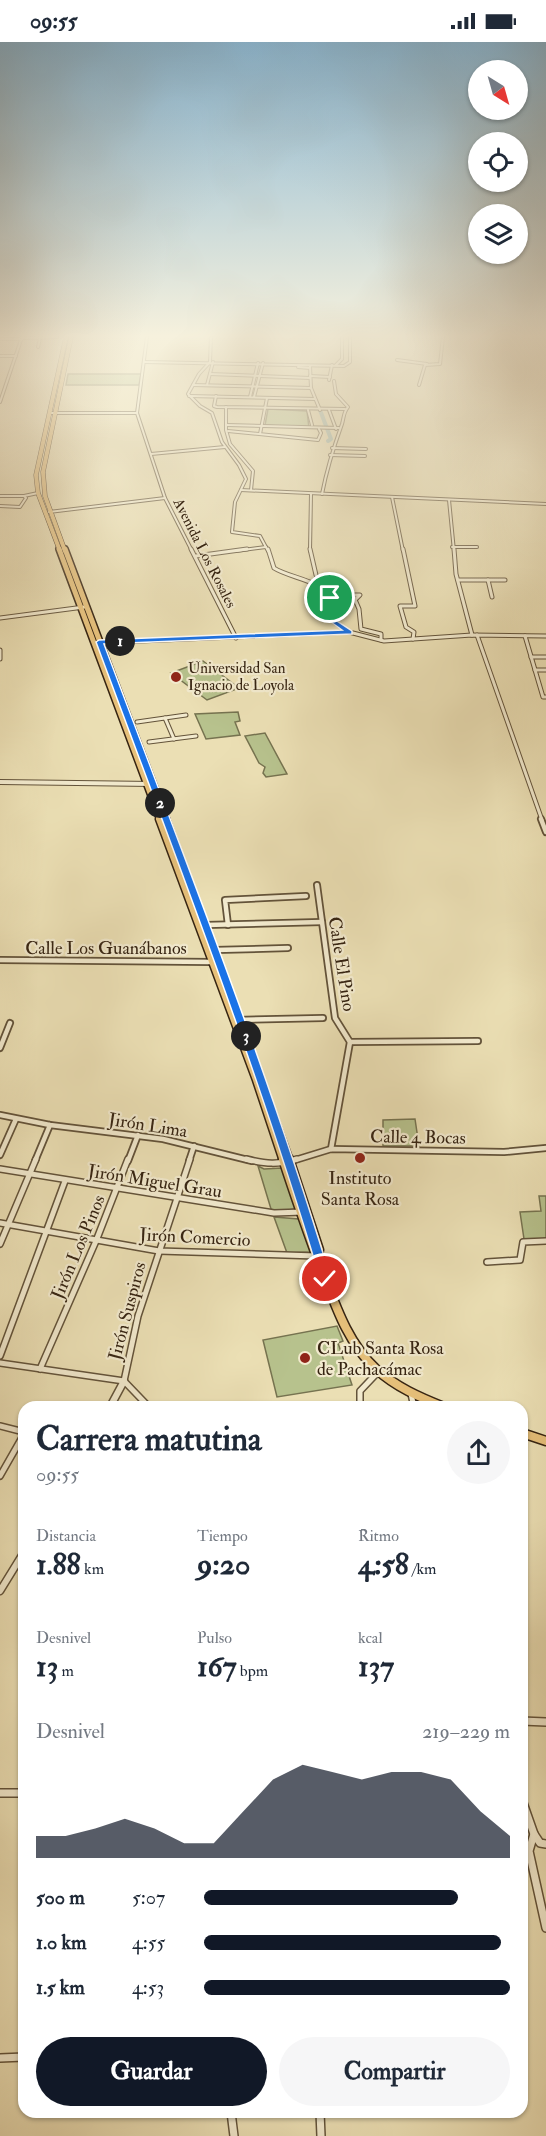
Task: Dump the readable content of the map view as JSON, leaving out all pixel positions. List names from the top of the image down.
{
  "streets": {
    "street": [
      "Avenida Los Rosales",
      "Calle Los Guanábanos",
      "Calle El Pino",
      "Jirón Lima",
      "Calle 4 Bocas",
      "Jirón Miguel Grau",
      "Jirón Comercio",
      "Jirón Los Pinos",
      "Jirón Suspiros"
    ]
  },
  "crossings": [
    ["Jirón Lima", "Calle 4 Bocas"],
    ["Jirón Lima", "Jirón Los Pinos"],
    ["Jirón Lima", "Jirón Suspiros"],
    ["Jirón Miguel Grau", "Jirón Los Pinos"],
    ["Jirón Miguel Grau", "Jirón Suspiros"],
    ["Jirón Comercio", "Jirón Los Pinos"],
    ["Jirón Comercio", "Jirón Suspiros"]
  ],
  "places": ["Universidad San Ignacio de Loyola", "Instituto Santa Rosa", "CLub Santa Rosa de Pachacámac"],
  "north": "bottom right",
  "page": {
    "status": "09:55",
    "pins": ["1", "2", "3"],
    "heading": ["Carrera matutina", "09:55"],
    "stats": [
      ["Distancia", "1.88 km"],
      ["Tiempo", "9:20"],
      ["Ritmo", "4:58 /km"],
      ["Desnivel", "13 m"],
      ["Pulso", "167 bpm"],
      ["kcal", "137"]
    ],
    "chart": ["Desnivel", "219–229 m"],
    "list": [
      {
        "name": "500 m",
        "note": "5:07"
      },
      {
        "name": "1.0 km",
        "note": "4:55"
      },
      {
        "name": "1.5 km",
        "note": "4:53"
      }
    ],
    "buttons": ["Guardar", "Compartir"]
  }
}
